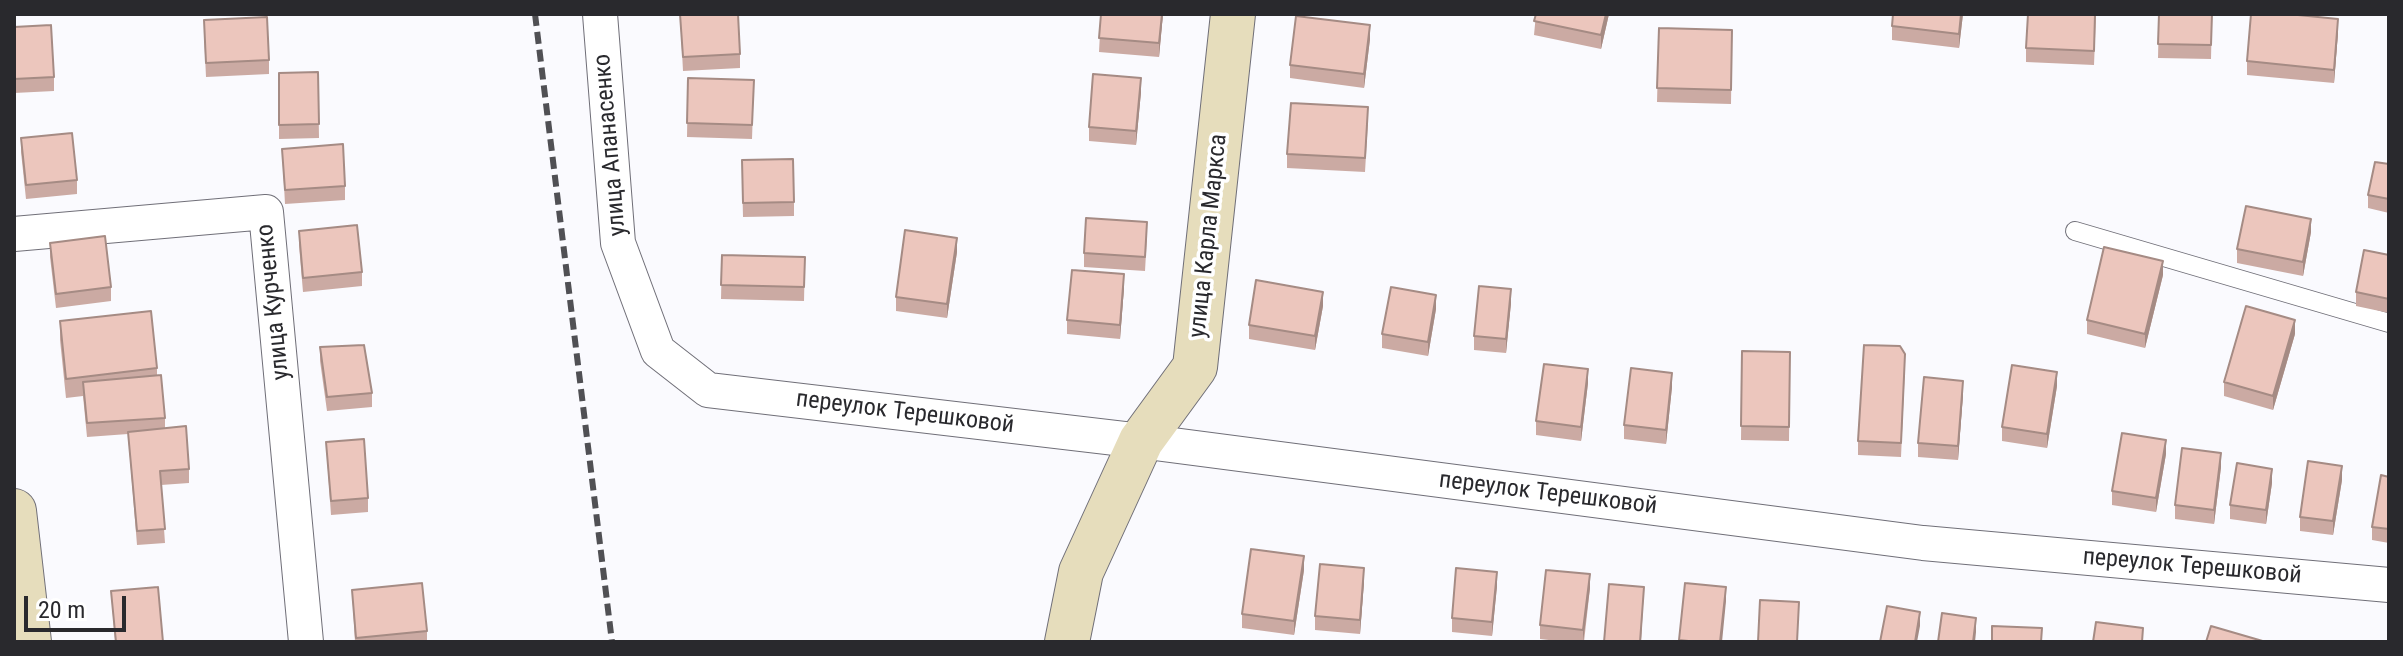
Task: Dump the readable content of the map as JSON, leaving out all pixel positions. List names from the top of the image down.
{
  "streets": {
    "street": [
      "улица Апанасенко",
      "улица Карла Маркса",
      "улица Курченко",
      "переулок Терешковой"
    ]
  },
  "crossings": [
    ["улица Апанасенко", "переулок Терешковой"],
    ["улица Карла Маркса", "переулок Терешковой"]
  ],
  "scale_bar": "20 m"
}
